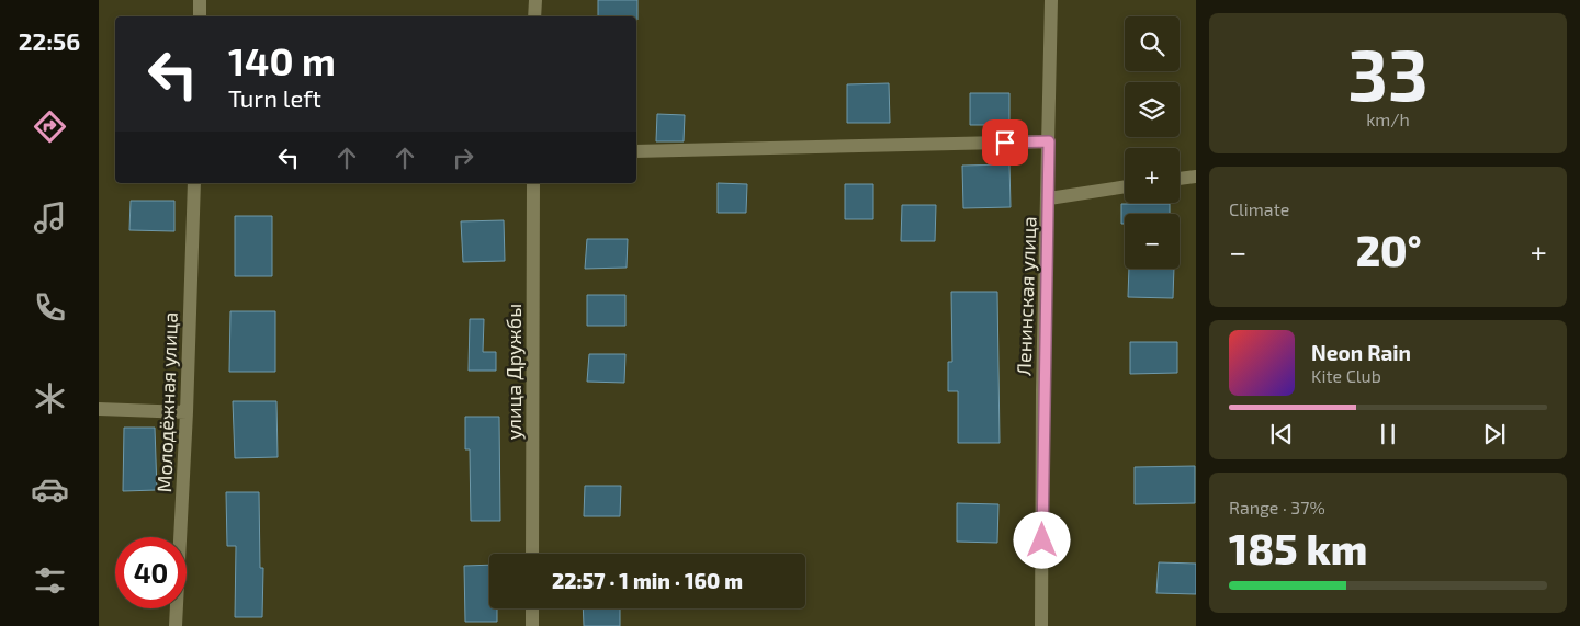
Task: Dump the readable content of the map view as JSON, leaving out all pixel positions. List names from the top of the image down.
{
  "streets": {
    "street": ["Ленинская улица", "улица Дружбы", "Молодёжная улица"]
  },
  "page": {
    "tabs": "22:56",
    "tile": [
      ["33", "km/h"],
      "Climate",
      ["Range · 37%", "185 km"]
    ],
    "map_buttons": ["+", "−"],
    "turn": ["140 m", "Turn left"],
    "heat": ["−", "20°", "+"],
    "song": ["Neon Rain", "Kite Club"],
    "limit": "40",
    "trip": "22:57 · 1 min · 160 m"
  }
}
